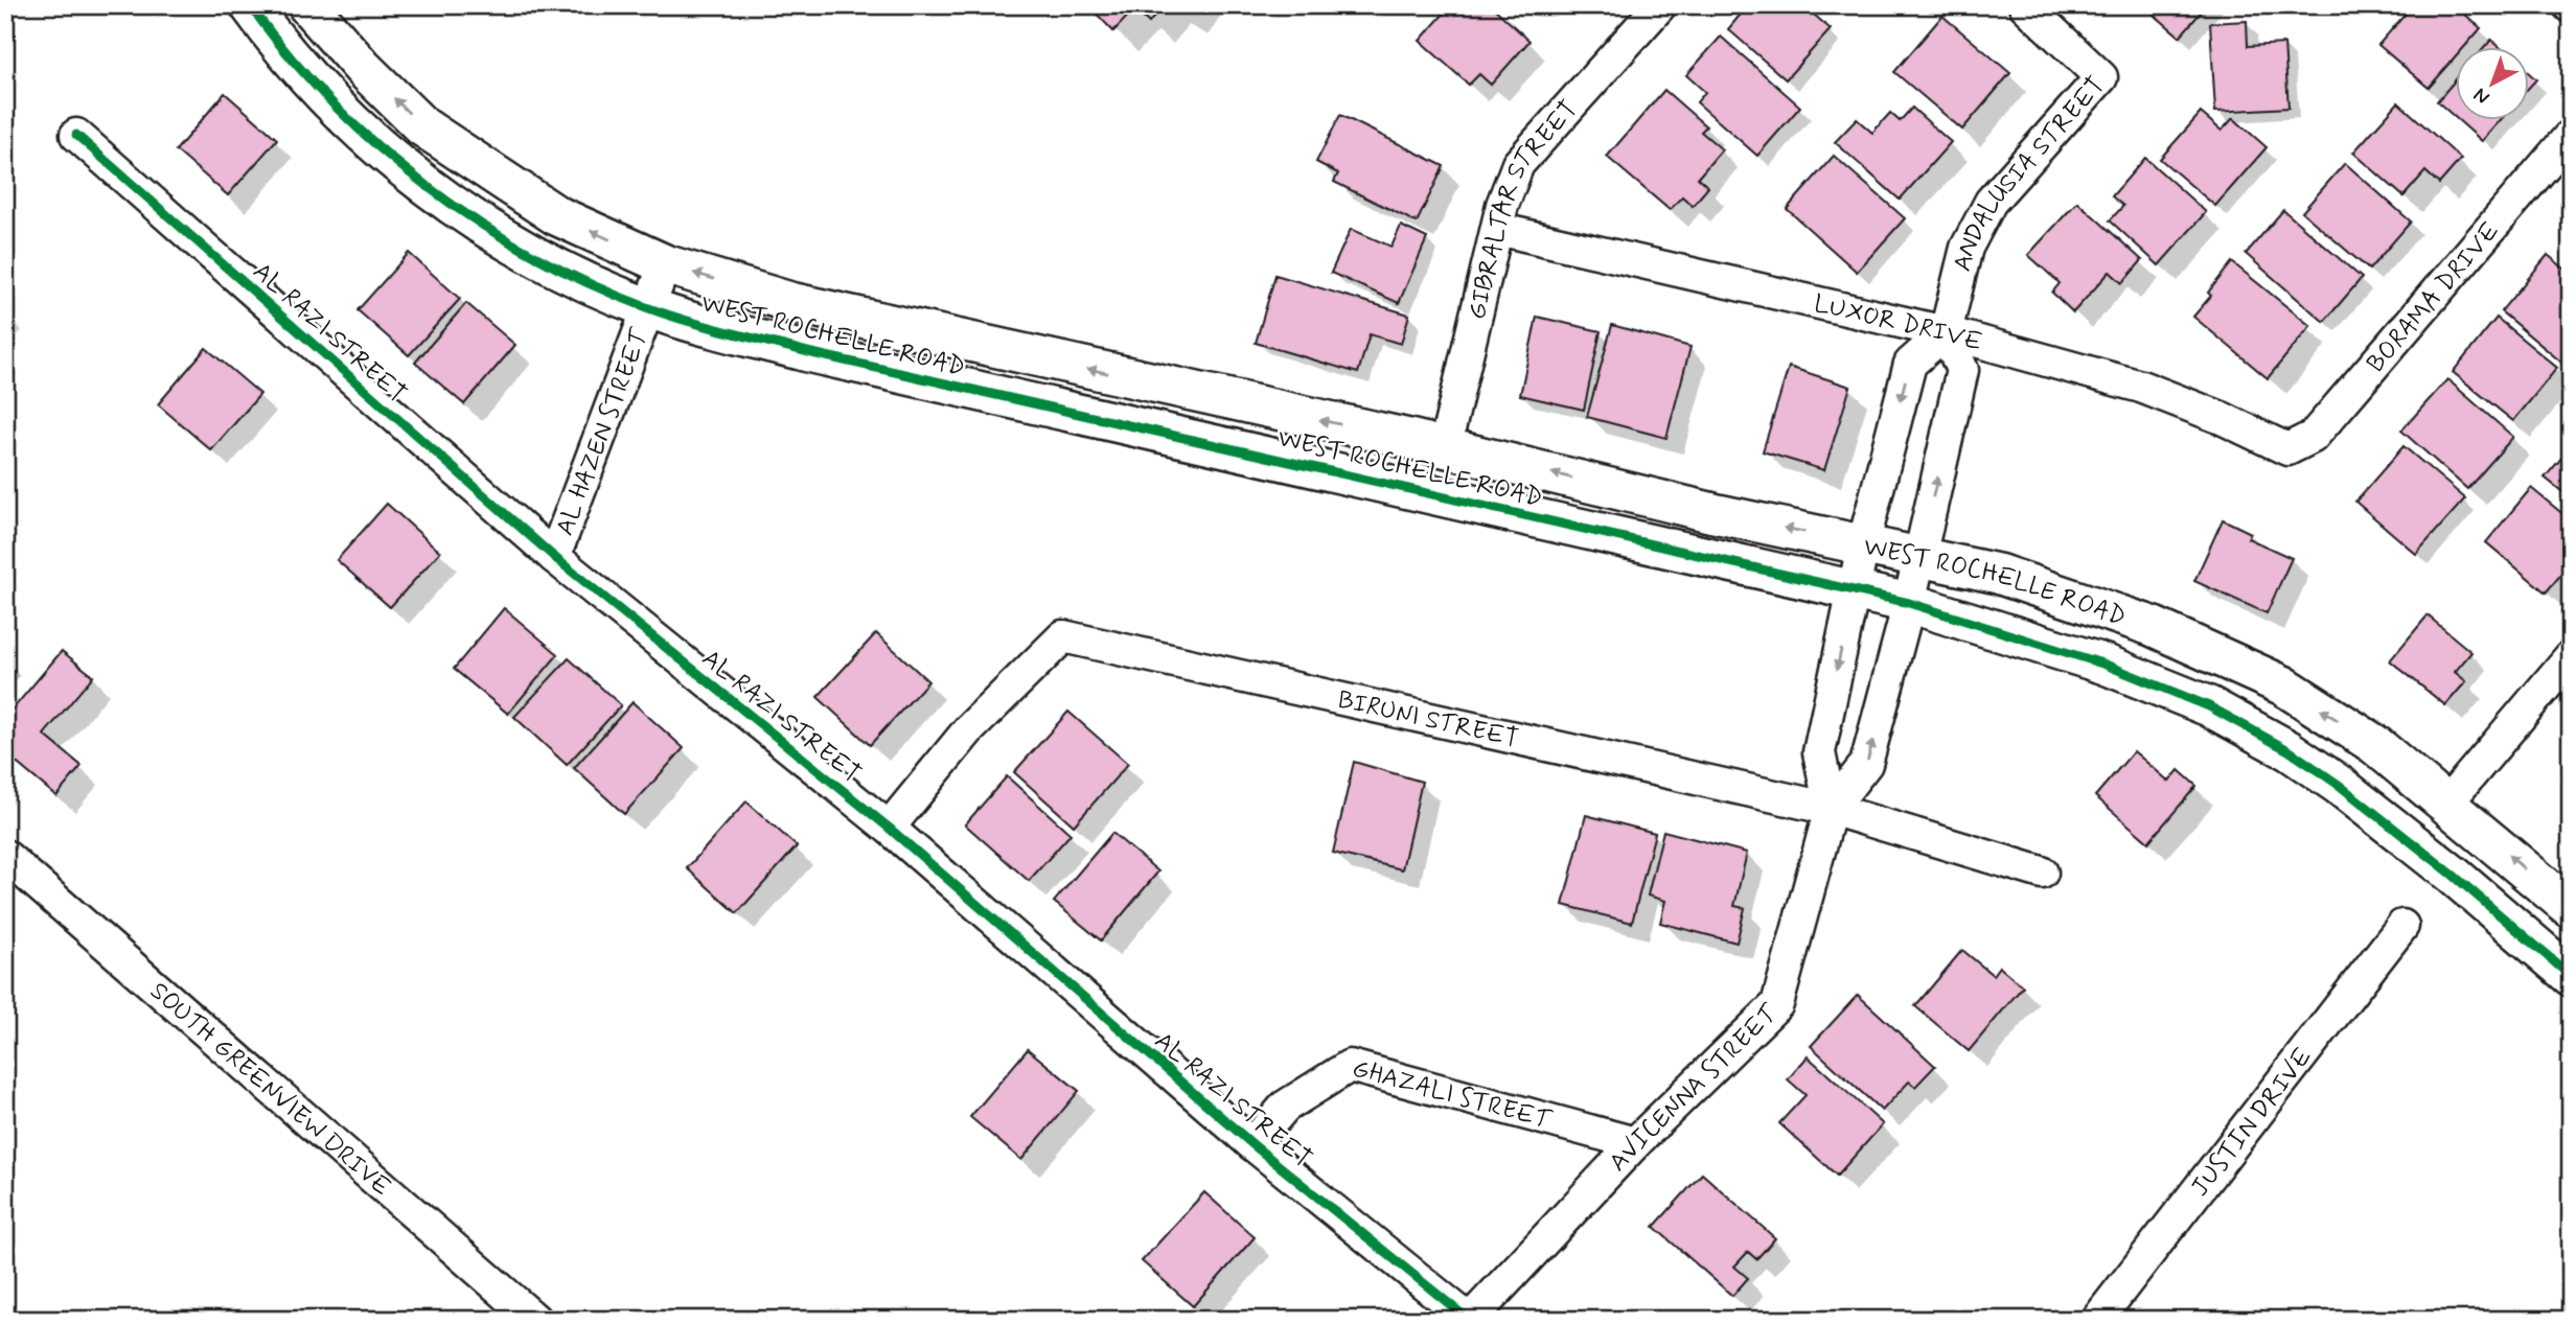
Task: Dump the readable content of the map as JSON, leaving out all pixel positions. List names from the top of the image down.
{
  "streets": {
    "street": [
      "ANDALUSIA STREET",
      "GIBRALTAR STREET",
      "BORAMA DRIVE",
      "LUXOR DRIVE",
      "AL RAZI STREET",
      "WEST ROCHELLE ROAD",
      "AL HAZEN STREET",
      "BIRUNI STREET",
      "SOUTH GREENVIEW DRIVE",
      "AVICENNA STREET",
      "GHAZALI STREET",
      "JUSTIN DRIVE"
    ]
  },
  "crossings": [
    ["ANDALUSIA STREET", "LUXOR DRIVE"],
    ["GIBRALTAR STREET", "LUXOR DRIVE"],
    ["GIBRALTAR STREET", "WEST ROCHELLE ROAD"],
    ["BORAMA DRIVE", "LUXOR DRIVE"],
    ["AL RAZI STREET", "AL HAZEN STREET"],
    ["AL RAZI STREET", "BIRUNI STREET"],
    ["AL RAZI STREET", "AVICENNA STREET"],
    ["AL RAZI STREET", "GHAZALI STREET"],
    ["WEST ROCHELLE ROAD", "AL HAZEN STREET"],
    ["WEST ROCHELLE ROAD", "AVICENNA STREET"],
    ["BIRUNI STREET", "AVICENNA STREET"],
    ["AVICENNA STREET", "GHAZALI STREET"]
  ],
  "north": "bottom left"
}
